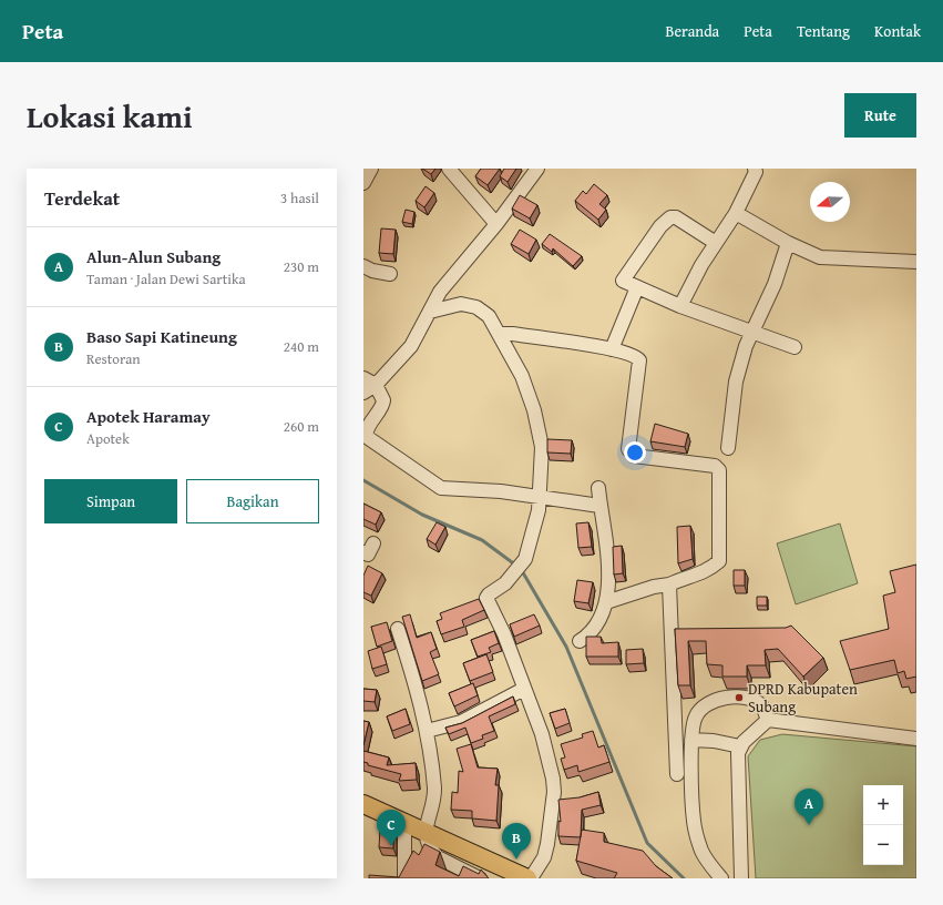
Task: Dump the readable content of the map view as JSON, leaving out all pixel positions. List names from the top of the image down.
{
  "places": ["DPRD Kabupaten Subang"],
  "north": "left",
  "page": {
    "header": "Peta",
    "nav": [
      "Beranda",
      "Peta",
      "Tentang",
      "Kontak"
    ],
    "title": "Lokasi kami",
    "buttons": [
      "Rute",
      ["Simpan", "Bagikan"]
    ],
    "heading": ["Terdekat", "3 hasil"],
    "list": [
      {
        "mark": "A",
        "name": "Alun-Alun Subang",
        "note": "Taman · Jalan Dewi Sartika",
        "value": "230 m"
      },
      {
        "mark": "B",
        "name": "Baso Sapi Katineung",
        "note": "Restoran",
        "value": "240 m"
      },
      {
        "mark": "C",
        "name": "Apotek Haramay",
        "note": "Apotek",
        "value": "260 m"
      }
    ],
    "map_buttons": ["+", "−"],
    "pins": ["A", "C", "B"]
  }
}
